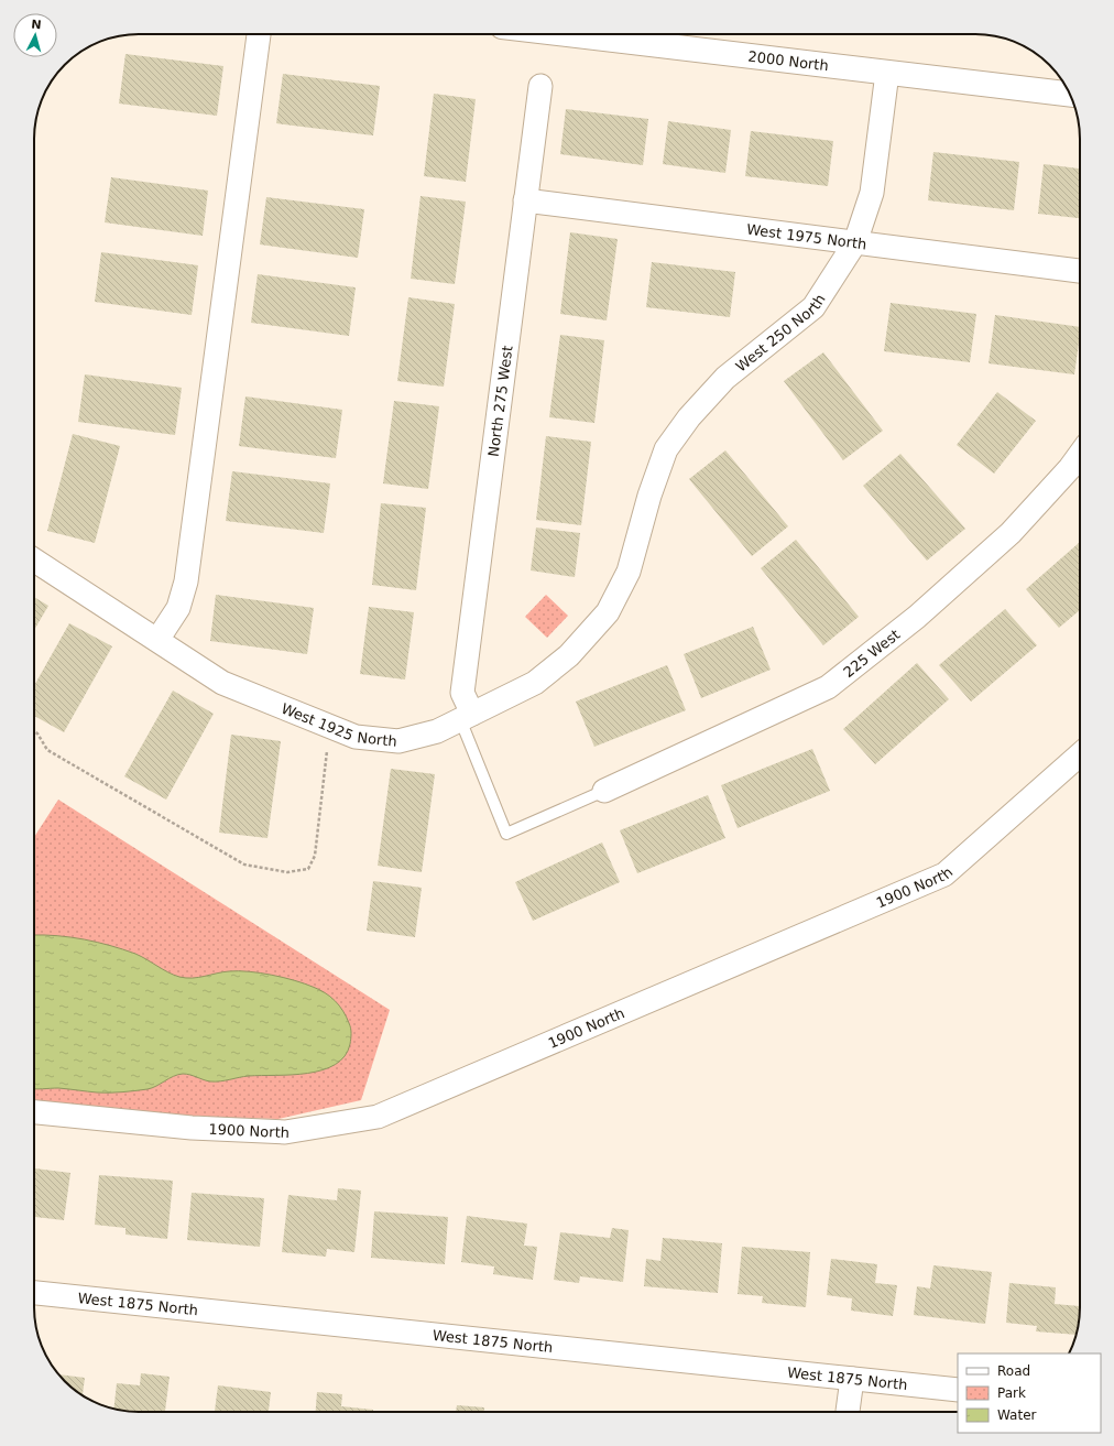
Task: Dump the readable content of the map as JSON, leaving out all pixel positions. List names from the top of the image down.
{
  "streets": {
    "street": [
      "2000 North",
      "West 1975 North",
      "West 250 North",
      "North 275 West",
      "225 West",
      "West 1925 North",
      "1900 North",
      "West 1875 North"
    ]
  },
  "crossings": [
    ["2000 North", "West 250 North"],
    ["West 1975 North", "West 250 North"],
    ["West 1975 North", "North 275 West"],
    ["West 250 North", "West 1925 North"],
    ["North 275 West", "West 1925 North"]
  ],
  "legend": ["Road", "Park", "Water"],
  "north": "top"
}
